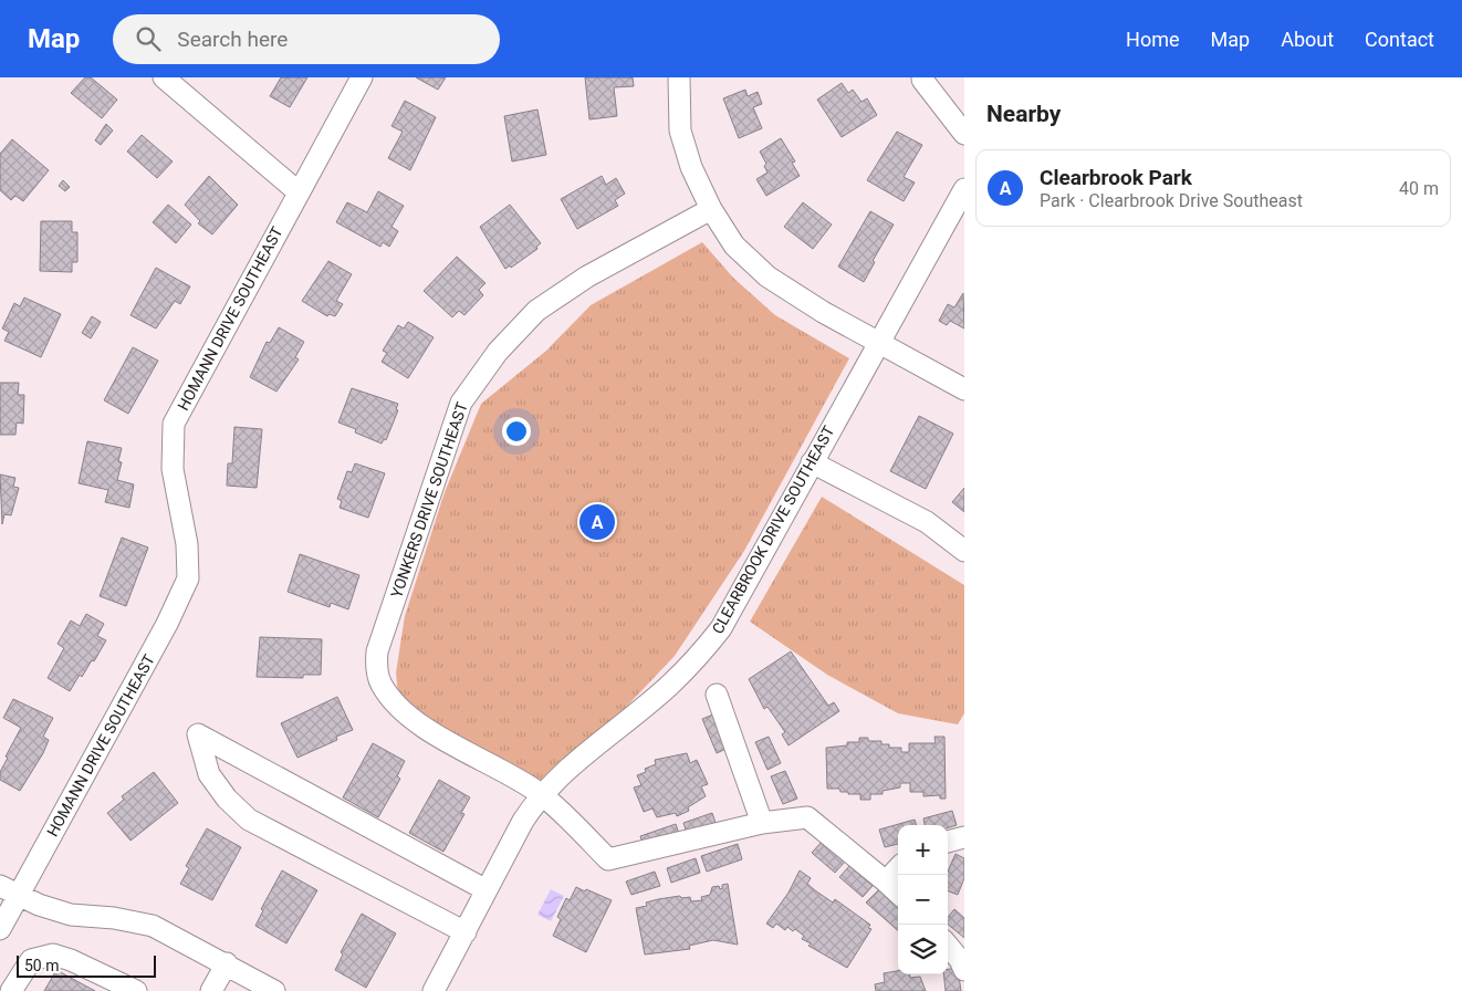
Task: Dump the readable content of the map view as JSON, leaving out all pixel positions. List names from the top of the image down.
{
  "streets": {
    "street": ["HOMANN DRIVE SOUTHEAST", "YONKERS DRIVE SOUTHEAST", "CLEARBROOK DRIVE SOUTHEAST"]
  },
  "crossings": [
    ["YONKERS DRIVE SOUTHEAST", "CLEARBROOK DRIVE SOUTHEAST"]
  ],
  "scale_bar": "50 m",
  "page": {
    "header": "Map",
    "search": "Search here",
    "nav": [
      "Home",
      "Map",
      "About",
      "Contact"
    ],
    "heading": "Nearby",
    "list": [
      {
        "mark": "A",
        "name": "Clearbrook Park",
        "note": "Park · Clearbrook Drive Southeast",
        "value": "40 m"
      }
    ],
    "pins": "A",
    "map_buttons": ["+", "−"],
    "scale": "50 m"
  }
}
